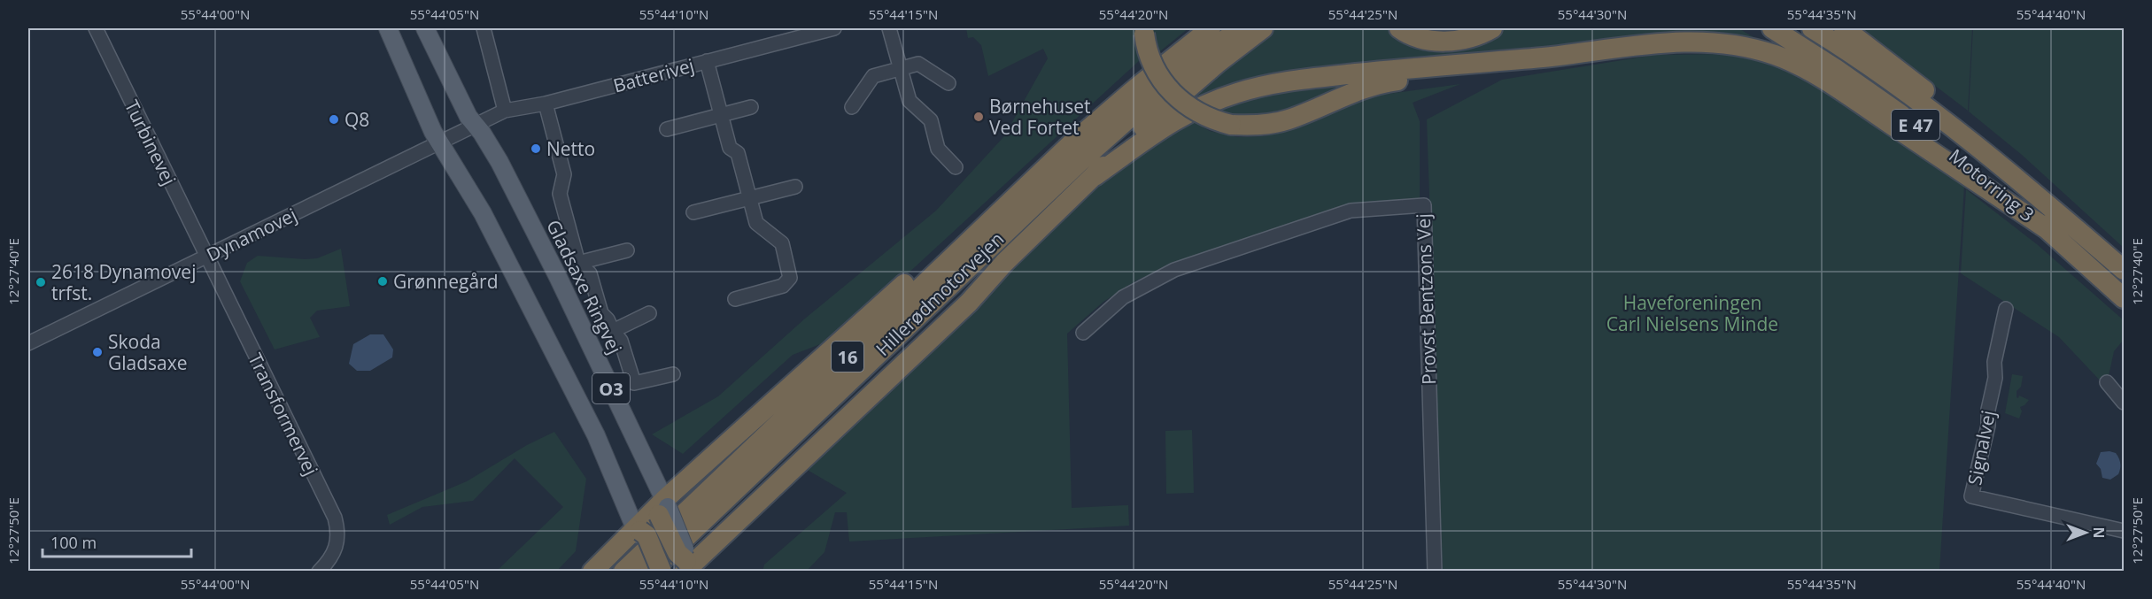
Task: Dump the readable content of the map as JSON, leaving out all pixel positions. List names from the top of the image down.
{
  "streets": {
    "highway": [
      "E 47",
      "Motorring 3",
      "Hillerødmotorvejen",
      "16"
    ],
    "main road": ["Gladsaxe Ringvej", "O3"],
    "street": [
      "Batterivej",
      "Turbinevej",
      "Dynamovej",
      "Provst Bentzons Vej",
      "Transformervej",
      "Signalvej"
    ]
  },
  "crossings": [
    ["Batterivej", "Dynamovej"],
    ["Batterivej", "Gladsaxe Ringvej"],
    ["Turbinevej", "Dynamovej"],
    ["Turbinevej", "Transformervej"],
    ["Dynamovej", "Gladsaxe Ringvej"],
    ["Dynamovej", "O3"],
    ["Dynamovej", "Transformervej"],
    ["Hillerødmotorvejen", "O3"]
  ],
  "parks": ["Haveforeningen Carl Nielsens Minde"],
  "places": [
    "Børnehuset Ved Fortet",
    "Q8",
    "Netto",
    "Grønnegård",
    "2618 Dynamovej trfst.",
    "Skoda Gladsaxe"
  ],
  "scale_bar": "100 m",
  "north": "right",
  "coordinates": [
    "55°44'00\"N",
    "55°44'05\"N",
    "55°44'10\"N",
    "55°44'15\"N",
    "55°44'20\"N",
    "55°44'25\"N",
    "55°44'30\"N",
    "55°44'35\"N",
    "55°44'40\"N",
    "12°27'40\"E",
    "12°27'50\"E"
  ]
}
